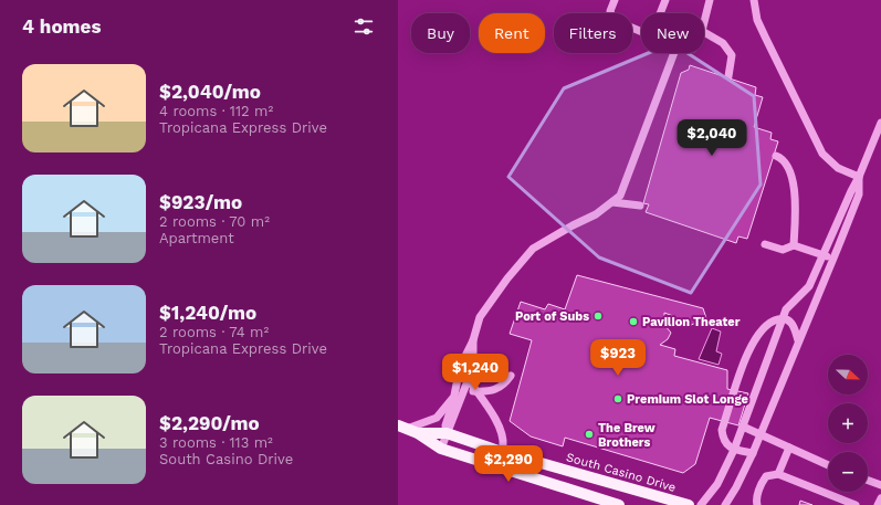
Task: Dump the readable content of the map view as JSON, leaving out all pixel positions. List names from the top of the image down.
{
  "streets": {
    "main road": ["South Casino Drive"]
  },
  "places": [
    "Port of Subs",
    "Pavilion Theater",
    "Premium Slot Longe",
    "The Brew Brothers"
  ],
  "north": "right",
  "page": {
    "heading": "4 homes",
    "chip": [
      "Buy",
      "Rent",
      "Filters",
      "New"
    ],
    "list": [
      {
        "name": "$2,040/mo",
        "note": "4 rooms · 112 m² · Tropicana Express Drive"
      },
      {
        "name": "$923/mo",
        "note": "2 rooms · 70 m² · Apartment"
      },
      {
        "name": "$1,240/mo",
        "note": "2 rooms · 74 m² · Tropicana Express Drive"
      },
      {
        "name": "$2,290/mo",
        "note": "3 rooms · 113 m² · South Casino Drive"
      }
    ],
    "price": [
      "$2,040",
      "$923",
      "$1,240",
      "$2,290"
    ],
    "map_buttons": ["+", "−"]
  }
}
